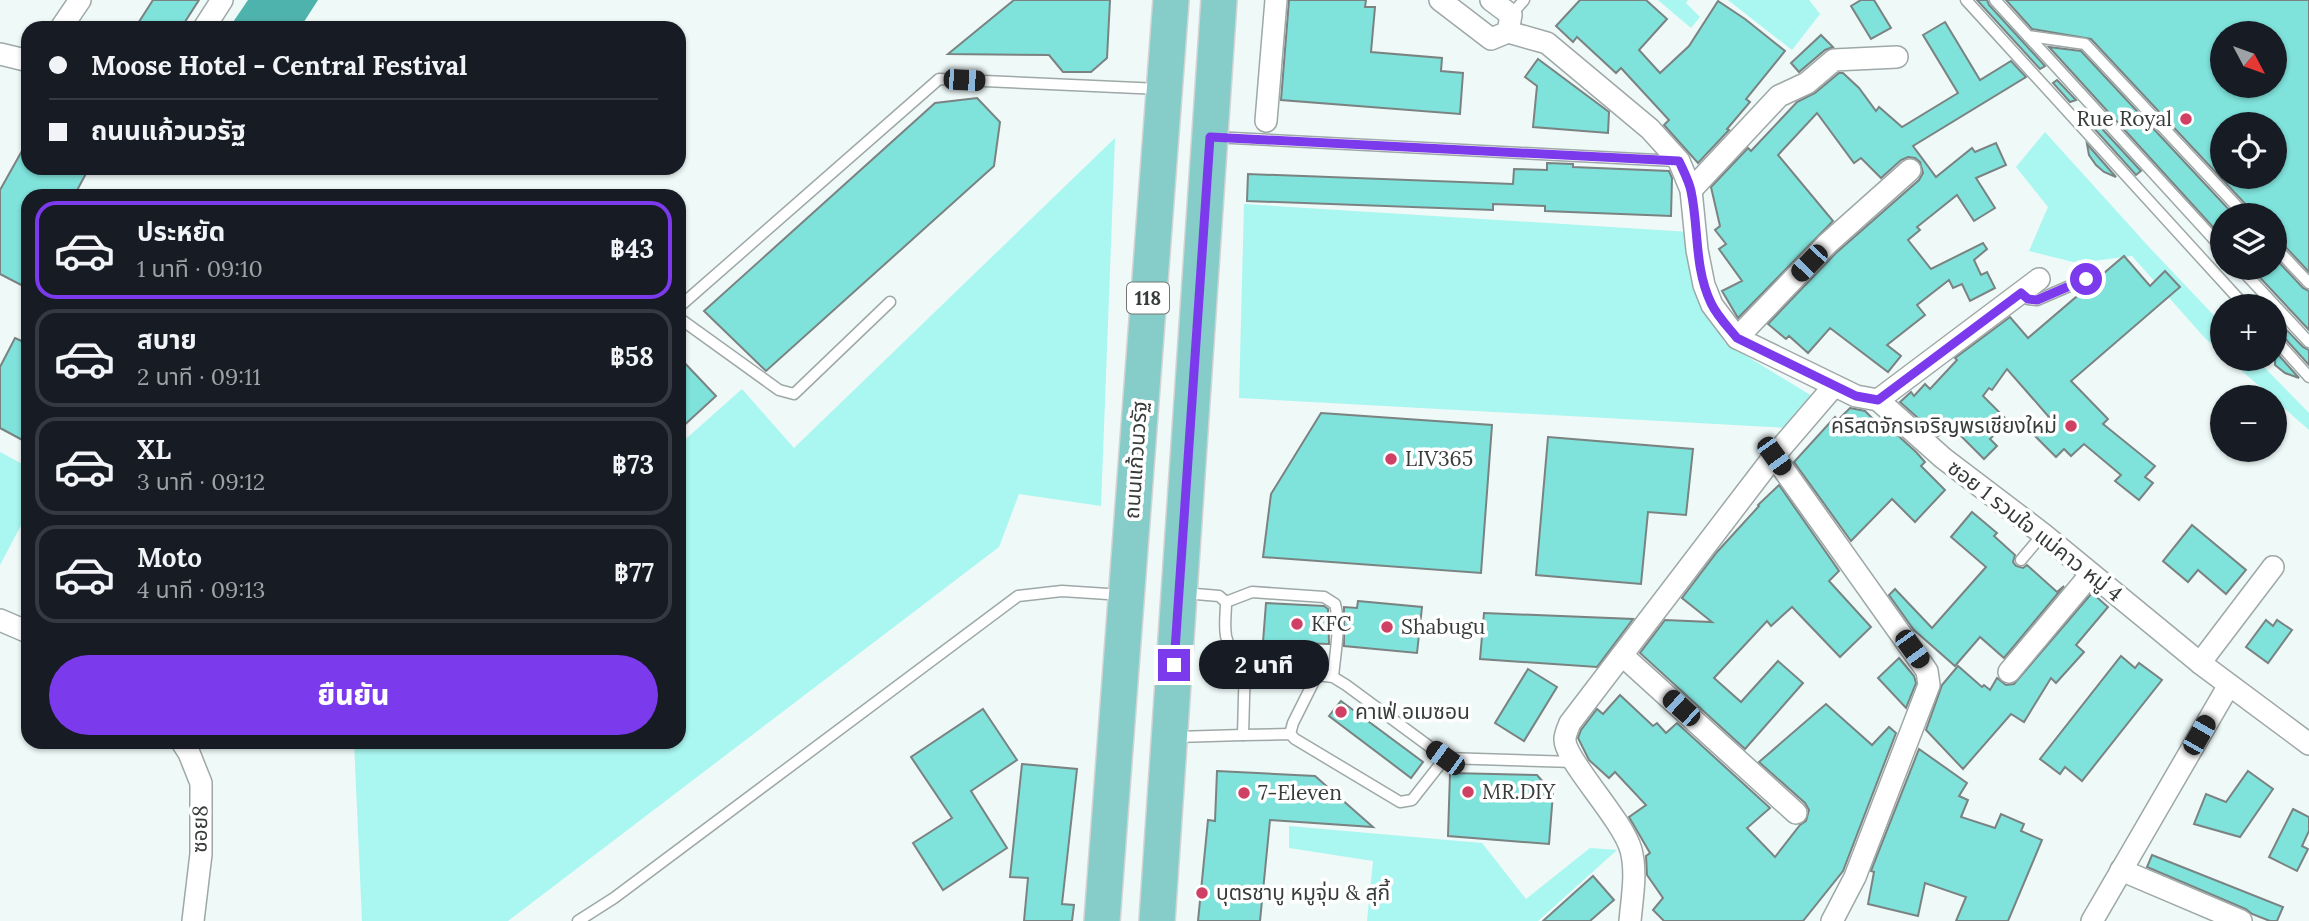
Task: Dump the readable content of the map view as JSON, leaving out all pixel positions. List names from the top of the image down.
{
  "streets": {
    "main road": ["118", "ถนนแก้วนวรัฐ"],
    "street": ["ซอย 1 รวมใจ แม่คาว หมู่ 4", "ซอย8"]
  },
  "places": [
    "Rue Royal",
    "คริสตจักรเจริญพรเชียงใหม่",
    "LIV365",
    "KFC",
    "Shabugu",
    "คาเฟ่ อเมซอน",
    "MR.DIY",
    "7-Eleven",
    "บุตรชาบู หมูจุ่ม & สุกี้"
  ],
  "north": "bottom right",
  "page": {
    "map_buttons": ["+", "−"],
    "banner": ["Moose Hotel - Central Festival", "ถนนแก้วนวรัฐ"],
    "list": [
      {
        "name": "ประหยัด",
        "note": "1 นาที · 09:10",
        "value": "฿43"
      },
      {
        "name": "สบาย",
        "note": "2 นาที · 09:11",
        "value": "฿58"
      },
      {
        "name": "XL",
        "note": "3 นาที · 09:12",
        "value": "฿73"
      },
      {
        "name": "Moto",
        "note": "4 นาที · 09:13",
        "value": "฿77"
      }
    ],
    "bubble": "2 นาที",
    "buttons": "ยืนยัน"
  }
}
